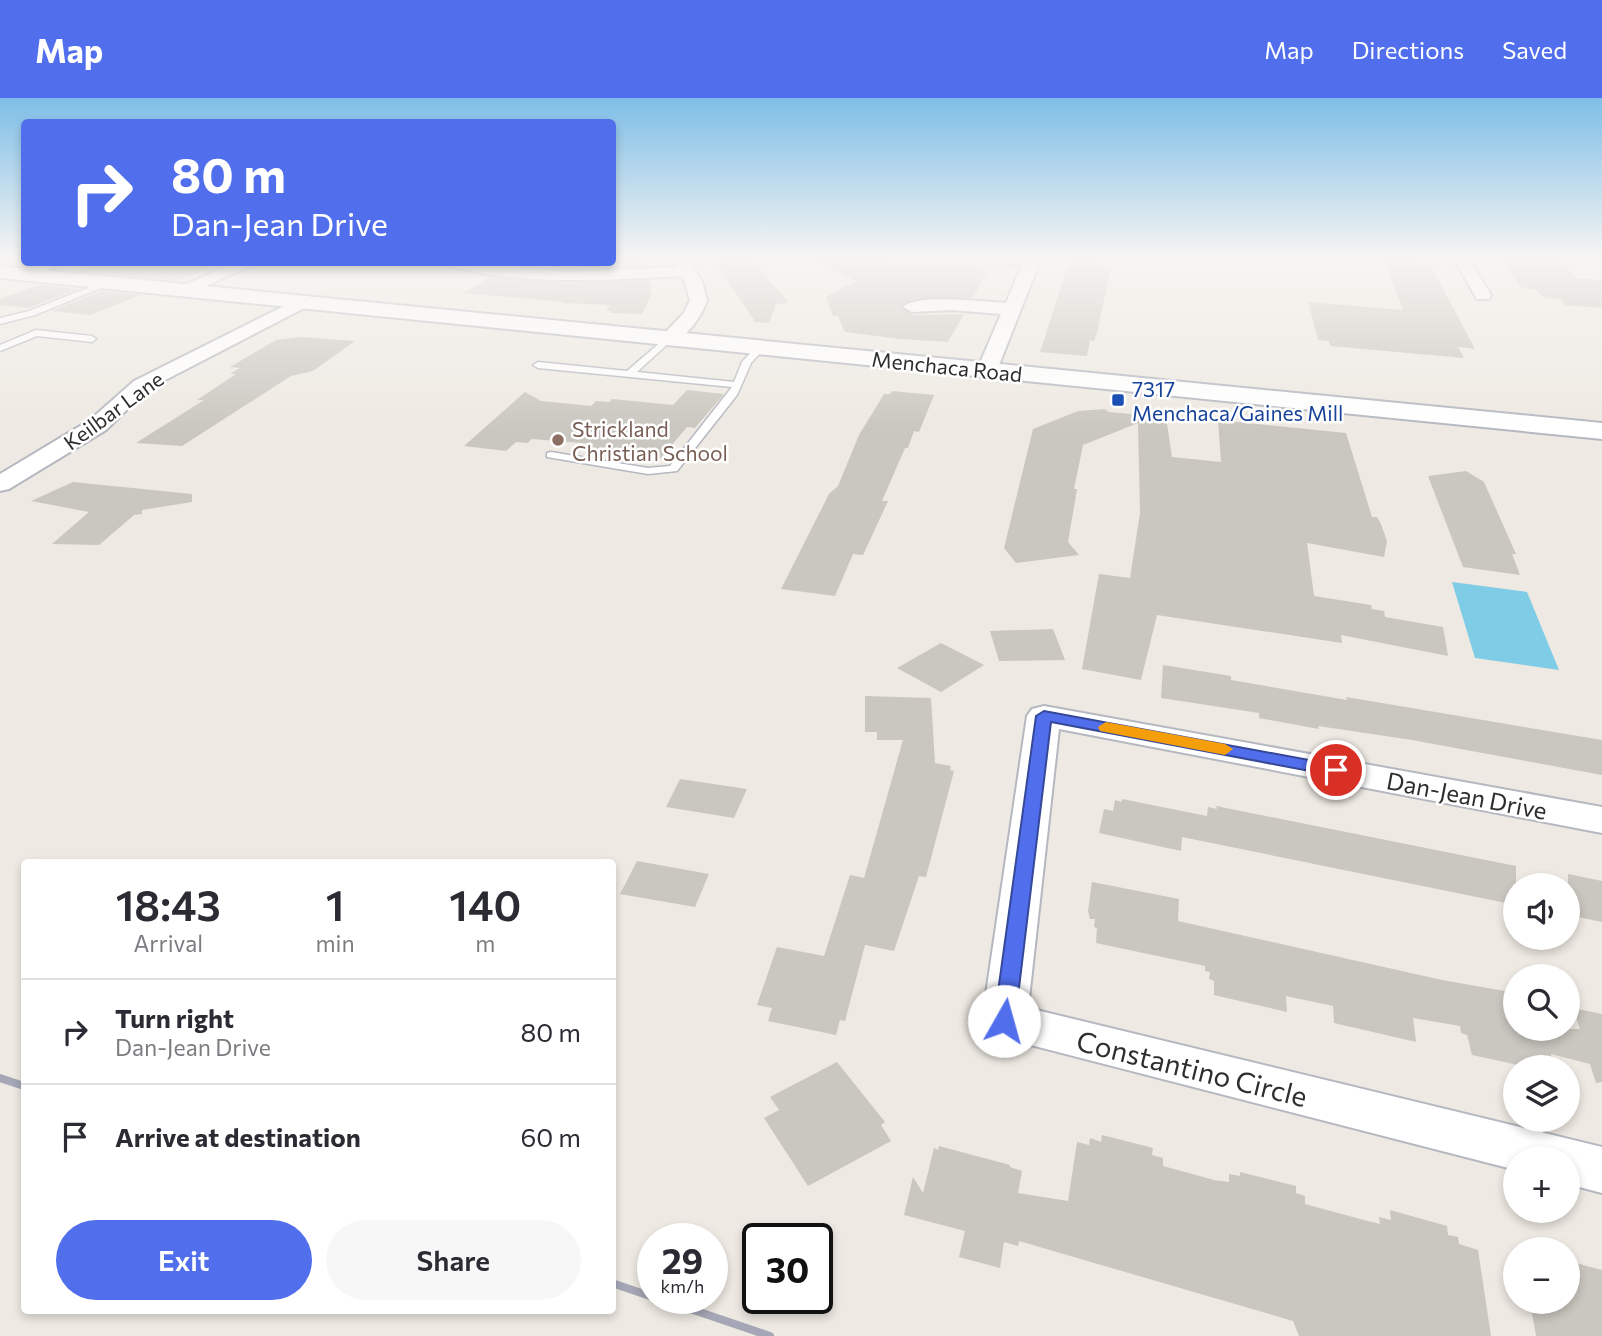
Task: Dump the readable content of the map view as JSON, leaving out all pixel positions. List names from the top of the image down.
{
  "streets": {
    "main road": ["Menchaca Road"],
    "street": ["Keilbar Lane", "Dan-Jean Drive", "Constantino Circle"]
  },
  "crossings": [
    ["Dan-Jean Drive", "Constantino Circle"]
  ],
  "places": {
    "transit": ["7317 Menchaca/Gaines Mill"],
    "other": ["Strickland Christian School"]
  },
  "page": {
    "header": "Map",
    "nav": ["Map", "Directions", "Saved"],
    "turn": ["80 m", "Dan-Jean Drive"],
    "eta": [
      "18:43",
      "Arrival",
      "1",
      "min",
      "140",
      "m"
    ],
    "map_buttons": ["+", "−"],
    "list": [
      {
        "name": "Turn right",
        "note": "Dan-Jean Drive",
        "value": "80 m"
      },
      {
        "name": "Arrive at destination",
        "value": "60 m"
      }
    ],
    "buttons": ["Exit", "Share"],
    "speed": "29 km/h",
    "limit": "30"
  }
}
